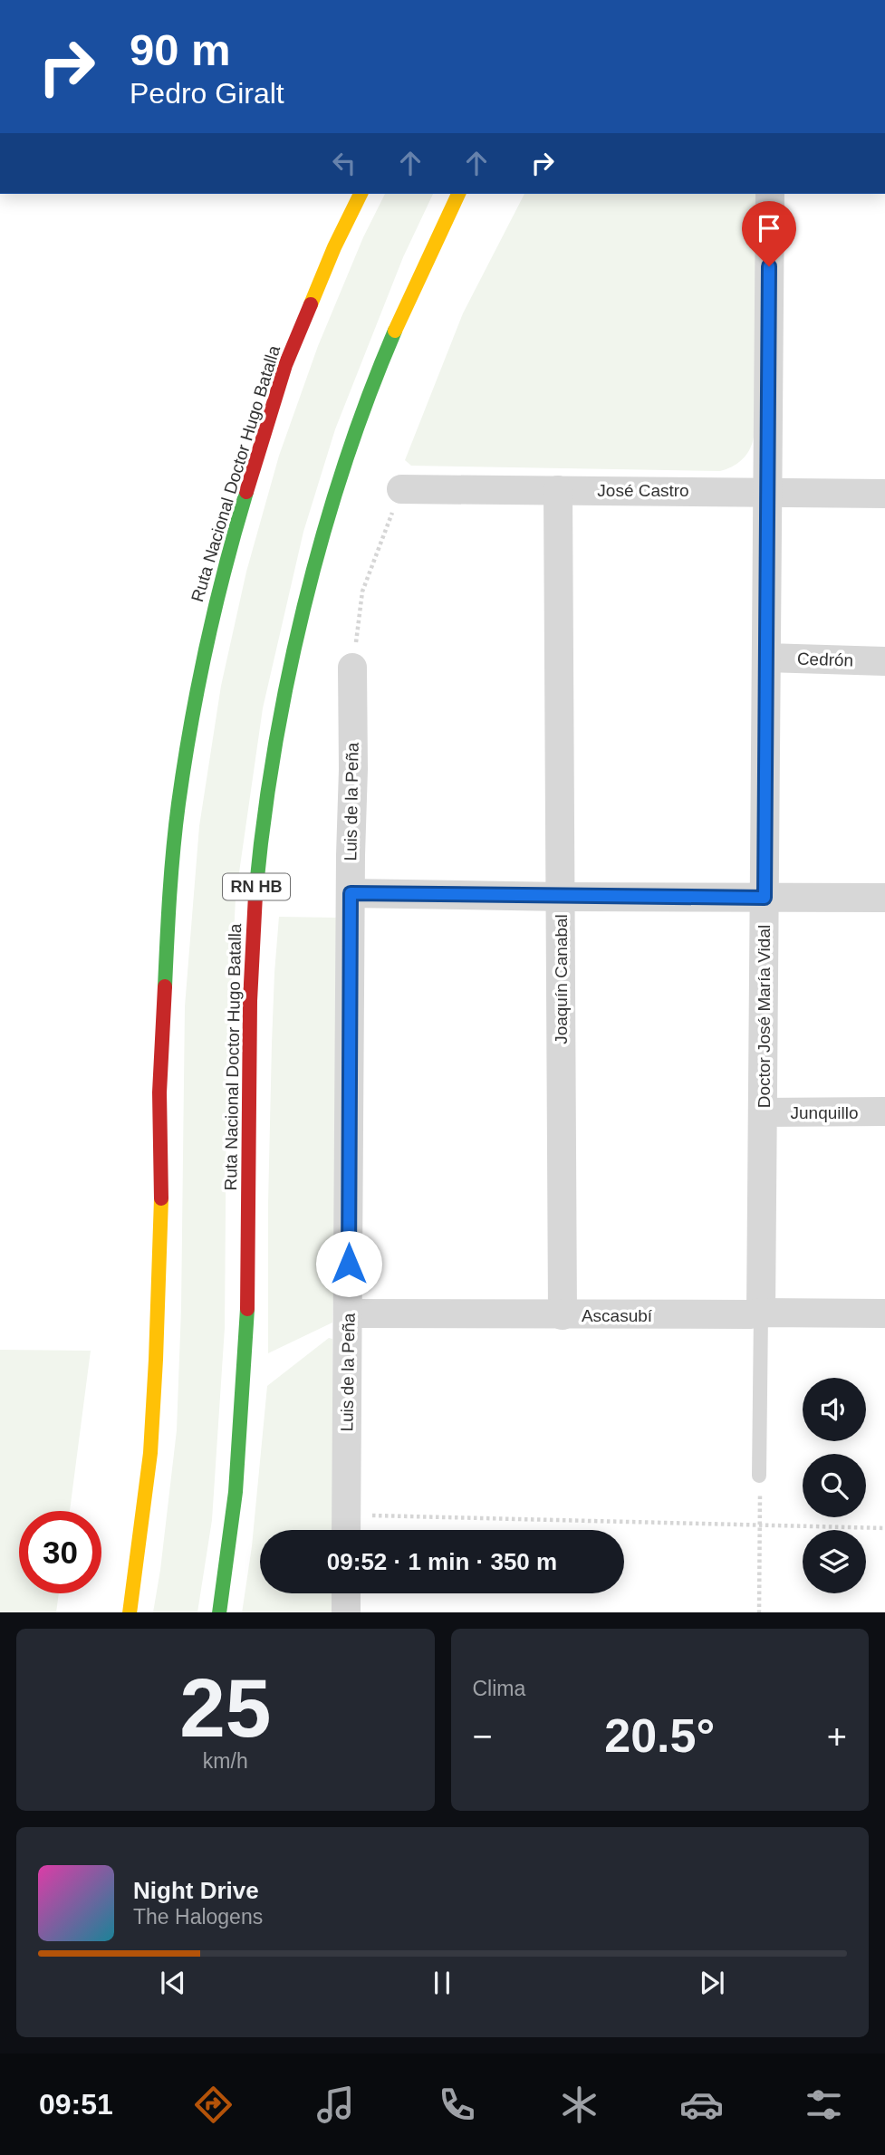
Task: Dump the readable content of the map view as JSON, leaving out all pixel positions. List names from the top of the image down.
{
  "streets": {
    "highway": ["Ruta Nacional Doctor Hugo Batalla", "RN HB"],
    "street": [
      "José Castro",
      "Cedrón",
      "Luis de la Peña",
      "Joaquín Canabal",
      "Doctor José María Vidal",
      "Junquillo",
      "Ascasubí"
    ]
  },
  "crossings": [
    ["José Castro", "Joaquín Canabal"],
    ["José Castro", "Doctor José María Vidal"],
    ["Cedrón", "Doctor José María Vidal"],
    ["Luis de la Peña", "Ascasubí"],
    ["Joaquín Canabal", "Ascasubí"],
    ["Doctor José María Vidal", "Junquillo"],
    ["Doctor José María Vidal", "Ascasubí"]
  ],
  "page": {
    "turn": ["90 m", "Pedro Giralt"],
    "limit": "30",
    "trip": "09:52 · 1 min · 350 m",
    "tile": [
      ["25", "km/h"],
      "Clima"
    ],
    "heat": ["−", "20.5°", "+"],
    "song": ["Night Drive", "The Halogens"],
    "tabs": "09:51"
  }
}
